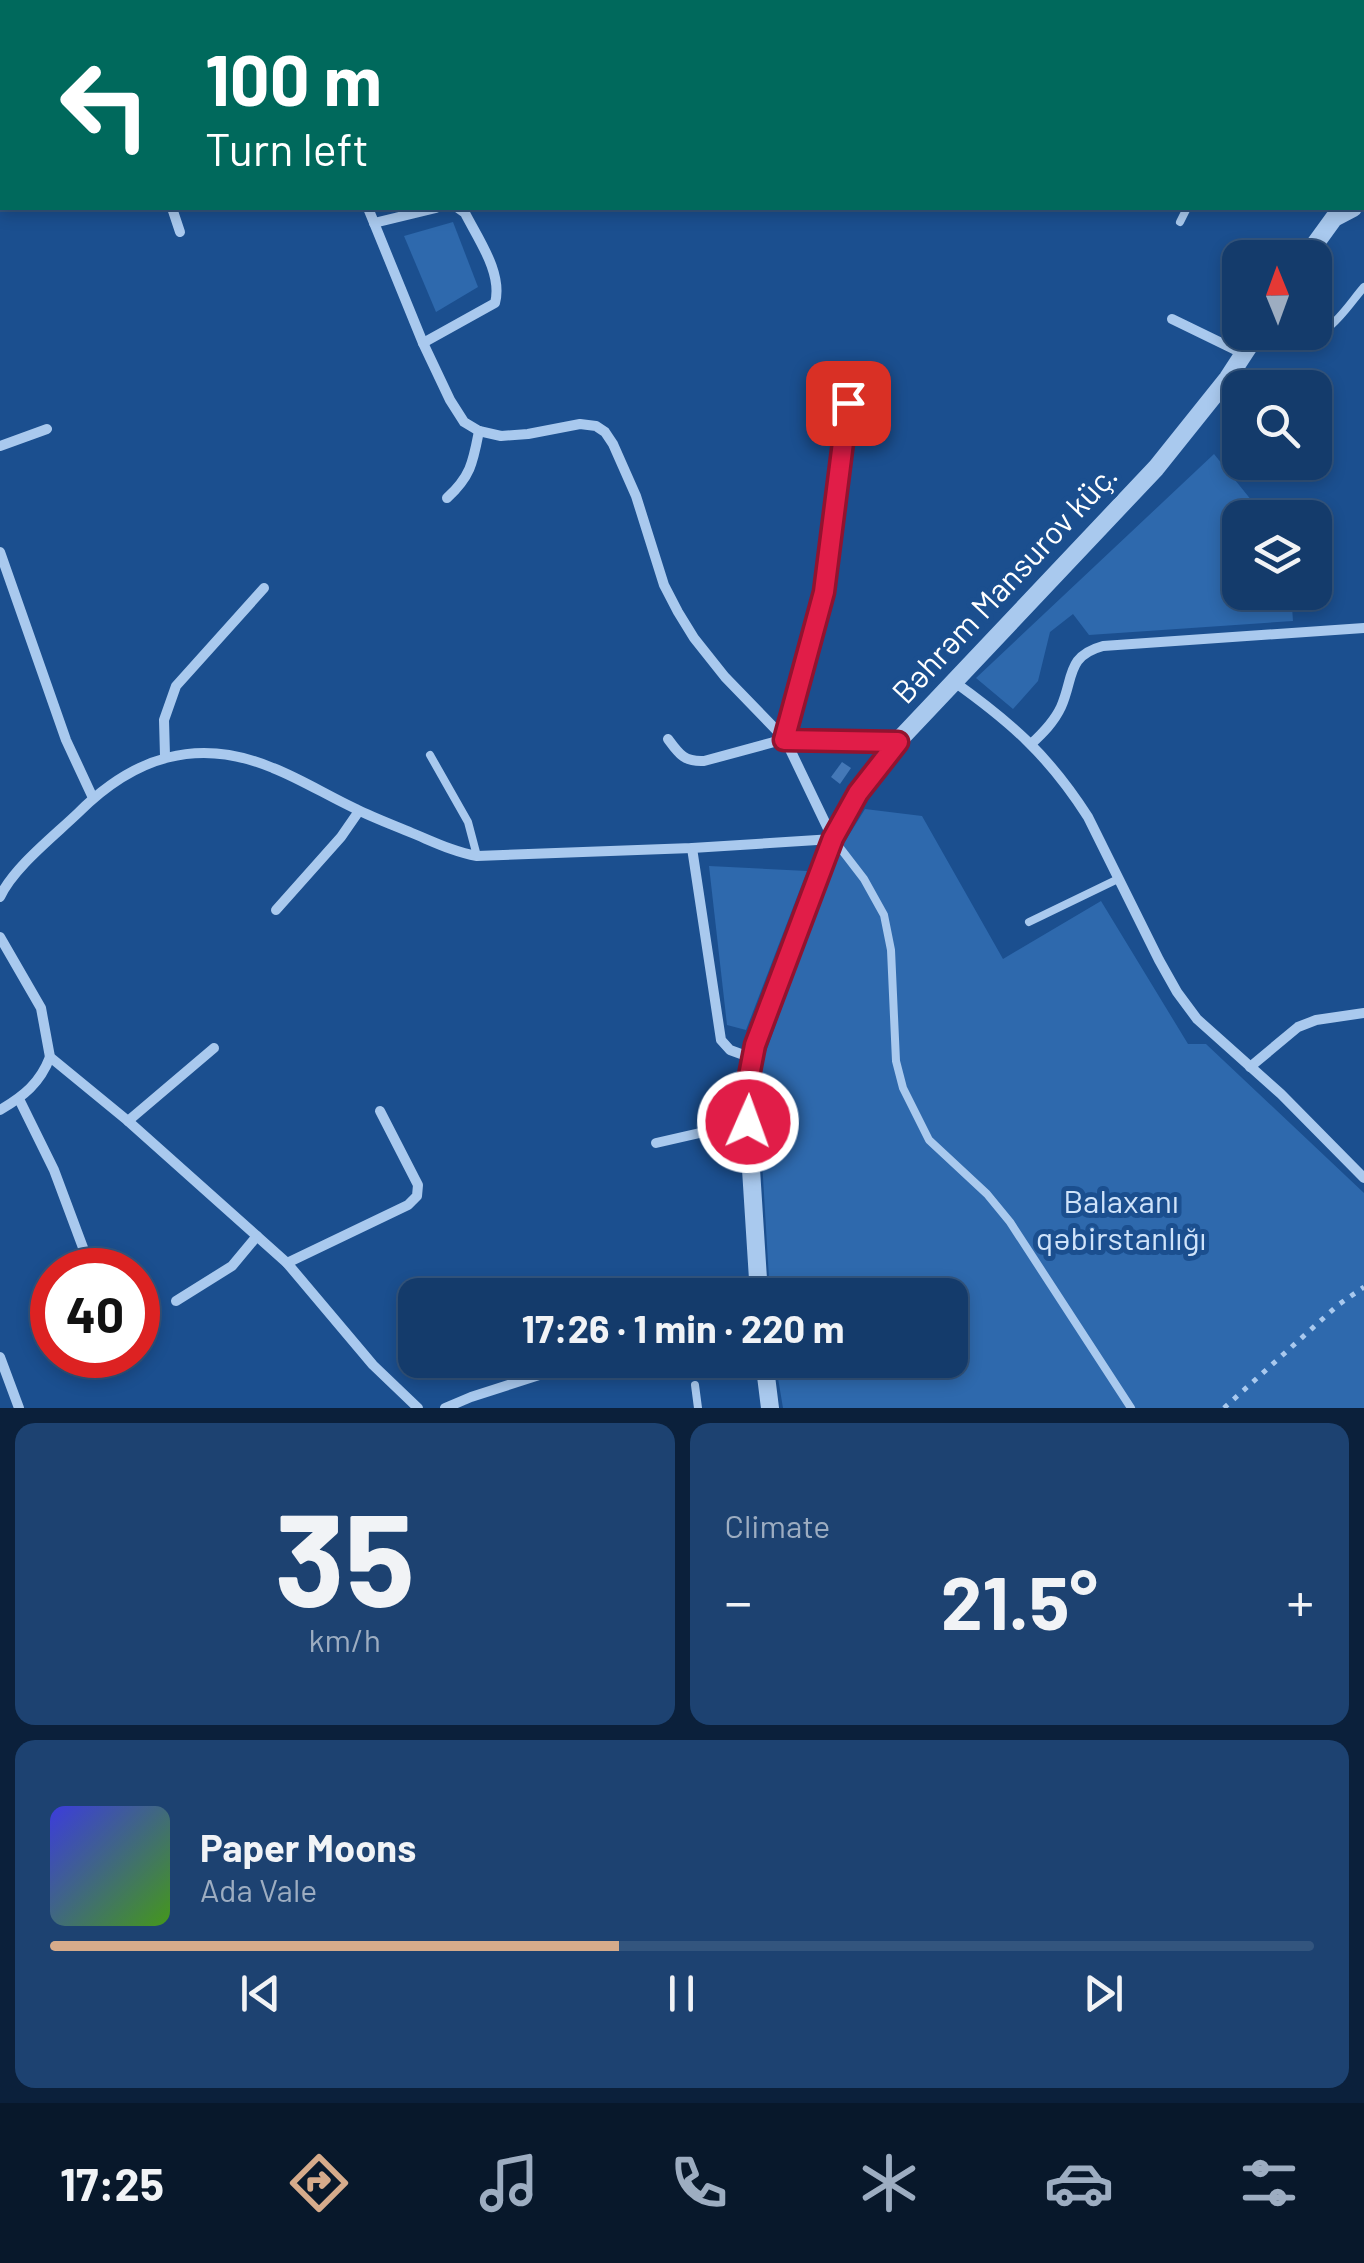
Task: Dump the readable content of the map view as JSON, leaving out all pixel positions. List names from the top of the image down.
{
  "streets": {
    "street": ["Bəhrəm Mansurov küç."]
  },
  "parks": ["Balaxanı qəbirstanlığı"],
  "north": "top",
  "page": {
    "turn": ["100 m", "Turn left"],
    "limit": "40",
    "trip": "17:26 · 1 min · 220 m",
    "tile": [
      ["35", "km/h"],
      "Climate"
    ],
    "heat": ["−", "21.5°", "+"],
    "song": ["Paper Moons", "Ada Vale"],
    "tabs": "17:25"
  }
}
